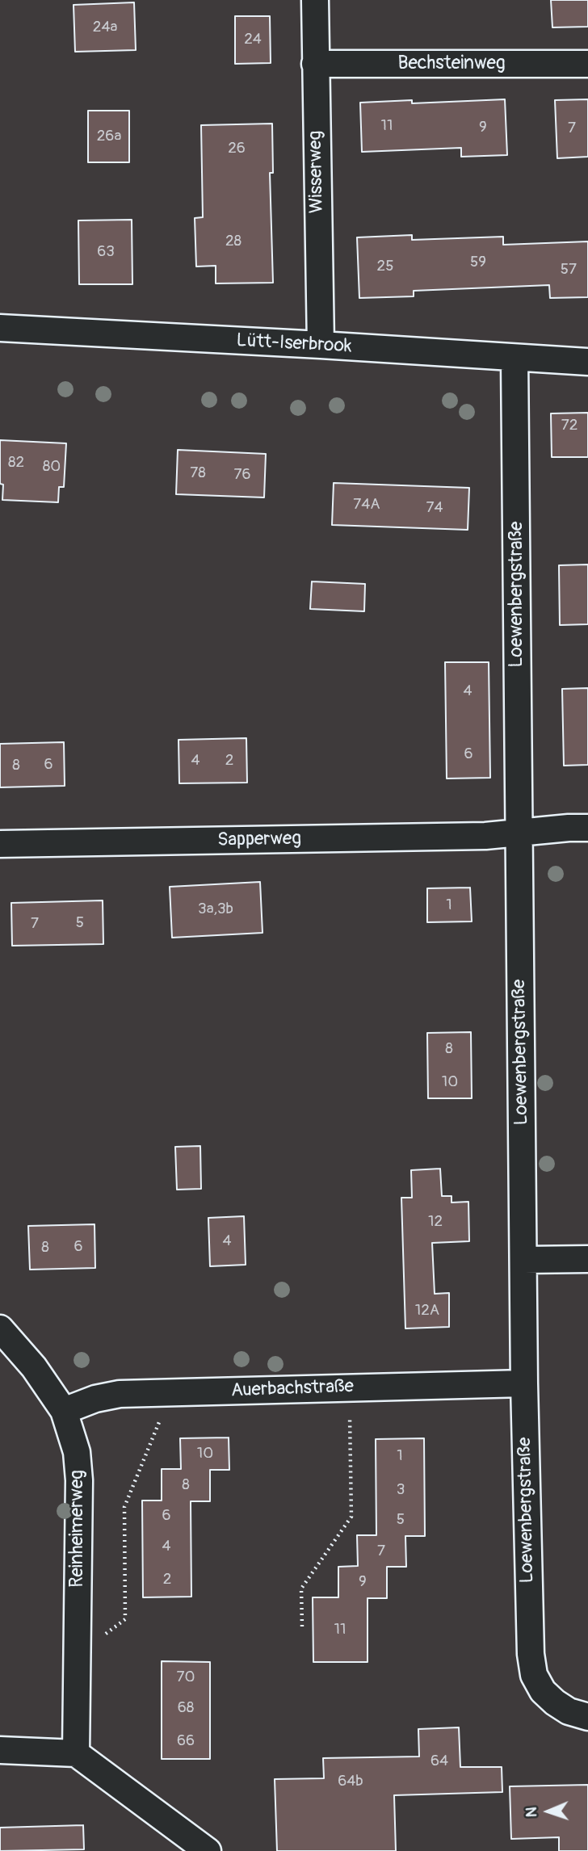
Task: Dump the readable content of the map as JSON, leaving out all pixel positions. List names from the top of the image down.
{
  "streets": {
    "street": [
      "Bechsteinweg",
      "Wisserweg",
      "Lütt-Iserbrook",
      "Loewenbergstraße",
      "Sapperweg",
      "Auerbachstraße",
      "Reinheimerweg"
    ]
  },
  "crossings": [
    ["Bechsteinweg", "Wisserweg"],
    ["Wisserweg", "Lütt-Iserbrook"],
    ["Lütt-Iserbrook", "Loewenbergstraße"],
    ["Loewenbergstraße", "Sapperweg"],
    ["Loewenbergstraße", "Auerbachstraße"],
    ["Auerbachstraße", "Reinheimerweg"]
  ],
  "house_numbers": [
    "24a",
    "24",
    "11",
    "9",
    "7",
    "26a",
    "26",
    "28",
    "63",
    "59",
    "25",
    "57",
    "72",
    "82",
    "80",
    "78",
    "76",
    "74A",
    "74",
    "4",
    "6",
    "4",
    "2",
    "6",
    "8",
    "1",
    "3a,3b",
    "5",
    "7",
    "8",
    "10",
    "12",
    "4",
    "6",
    "8",
    "12A",
    "10",
    "1",
    "8",
    "3",
    "6",
    "5",
    "4",
    "7",
    "2",
    "9",
    "11",
    "70",
    "68",
    "66",
    "64",
    "64b"
  ],
  "north": "left"
}
